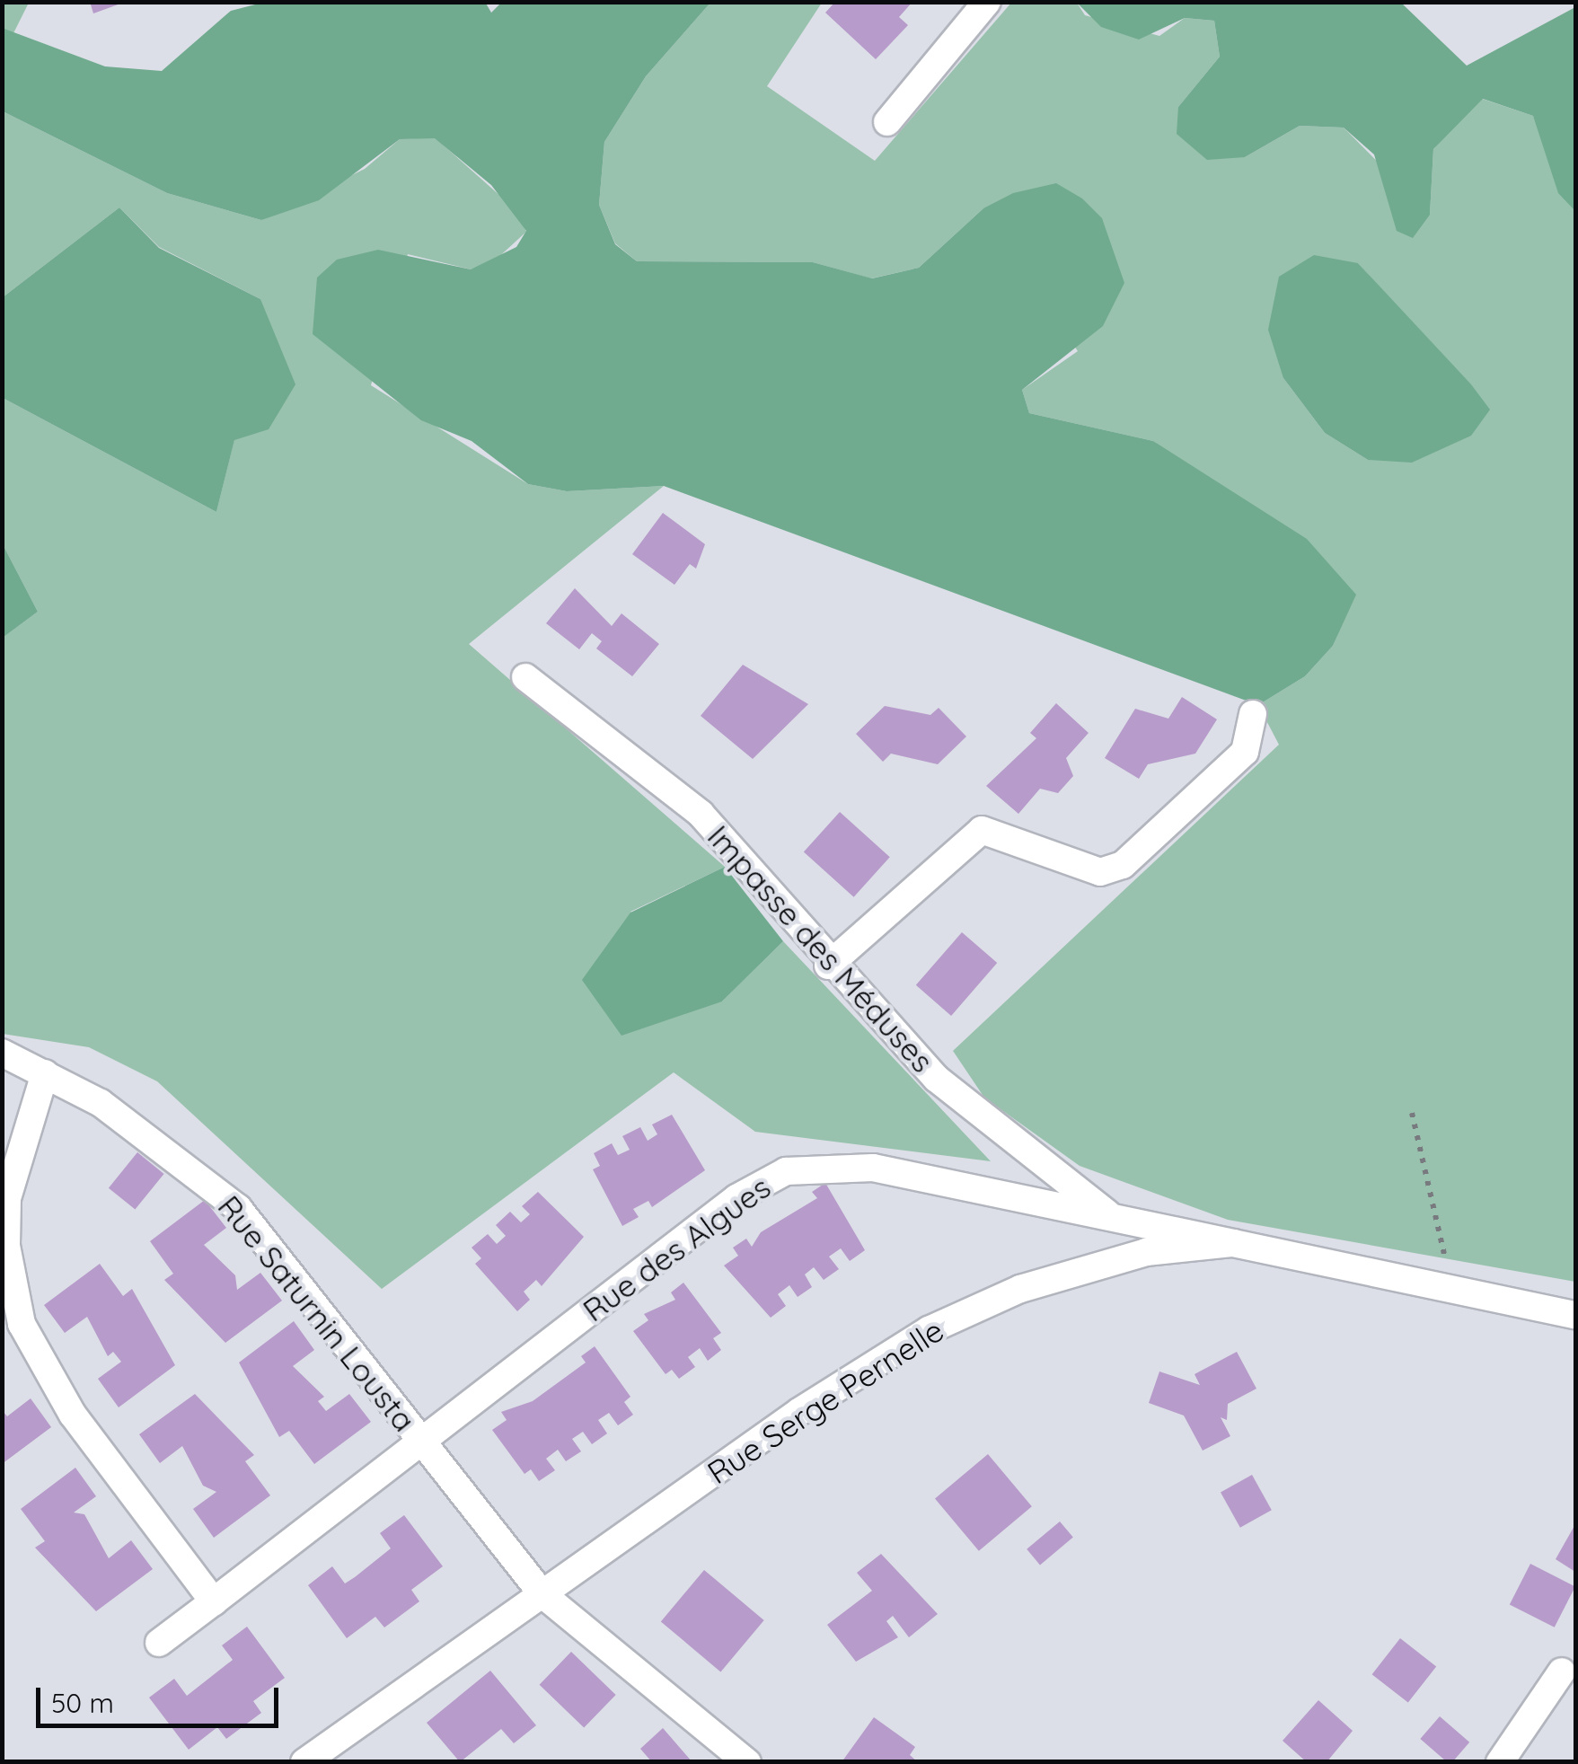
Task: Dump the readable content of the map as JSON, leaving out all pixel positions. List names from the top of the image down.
{
  "streets": {
    "street": [
      "Impasse des Méduses",
      "Rue des Algues",
      "Rue Saturnin Lousta",
      "Rue Serge Pernelle"
    ]
  },
  "crossings": [
    ["Impasse des Méduses", "Rue des Algues"],
    ["Rue des Algues", "Rue Saturnin Lousta"],
    ["Rue des Algues", "Rue Serge Pernelle"],
    ["Rue Saturnin Lousta", "Rue Serge Pernelle"]
  ],
  "scale_bar": "50 m"
}
